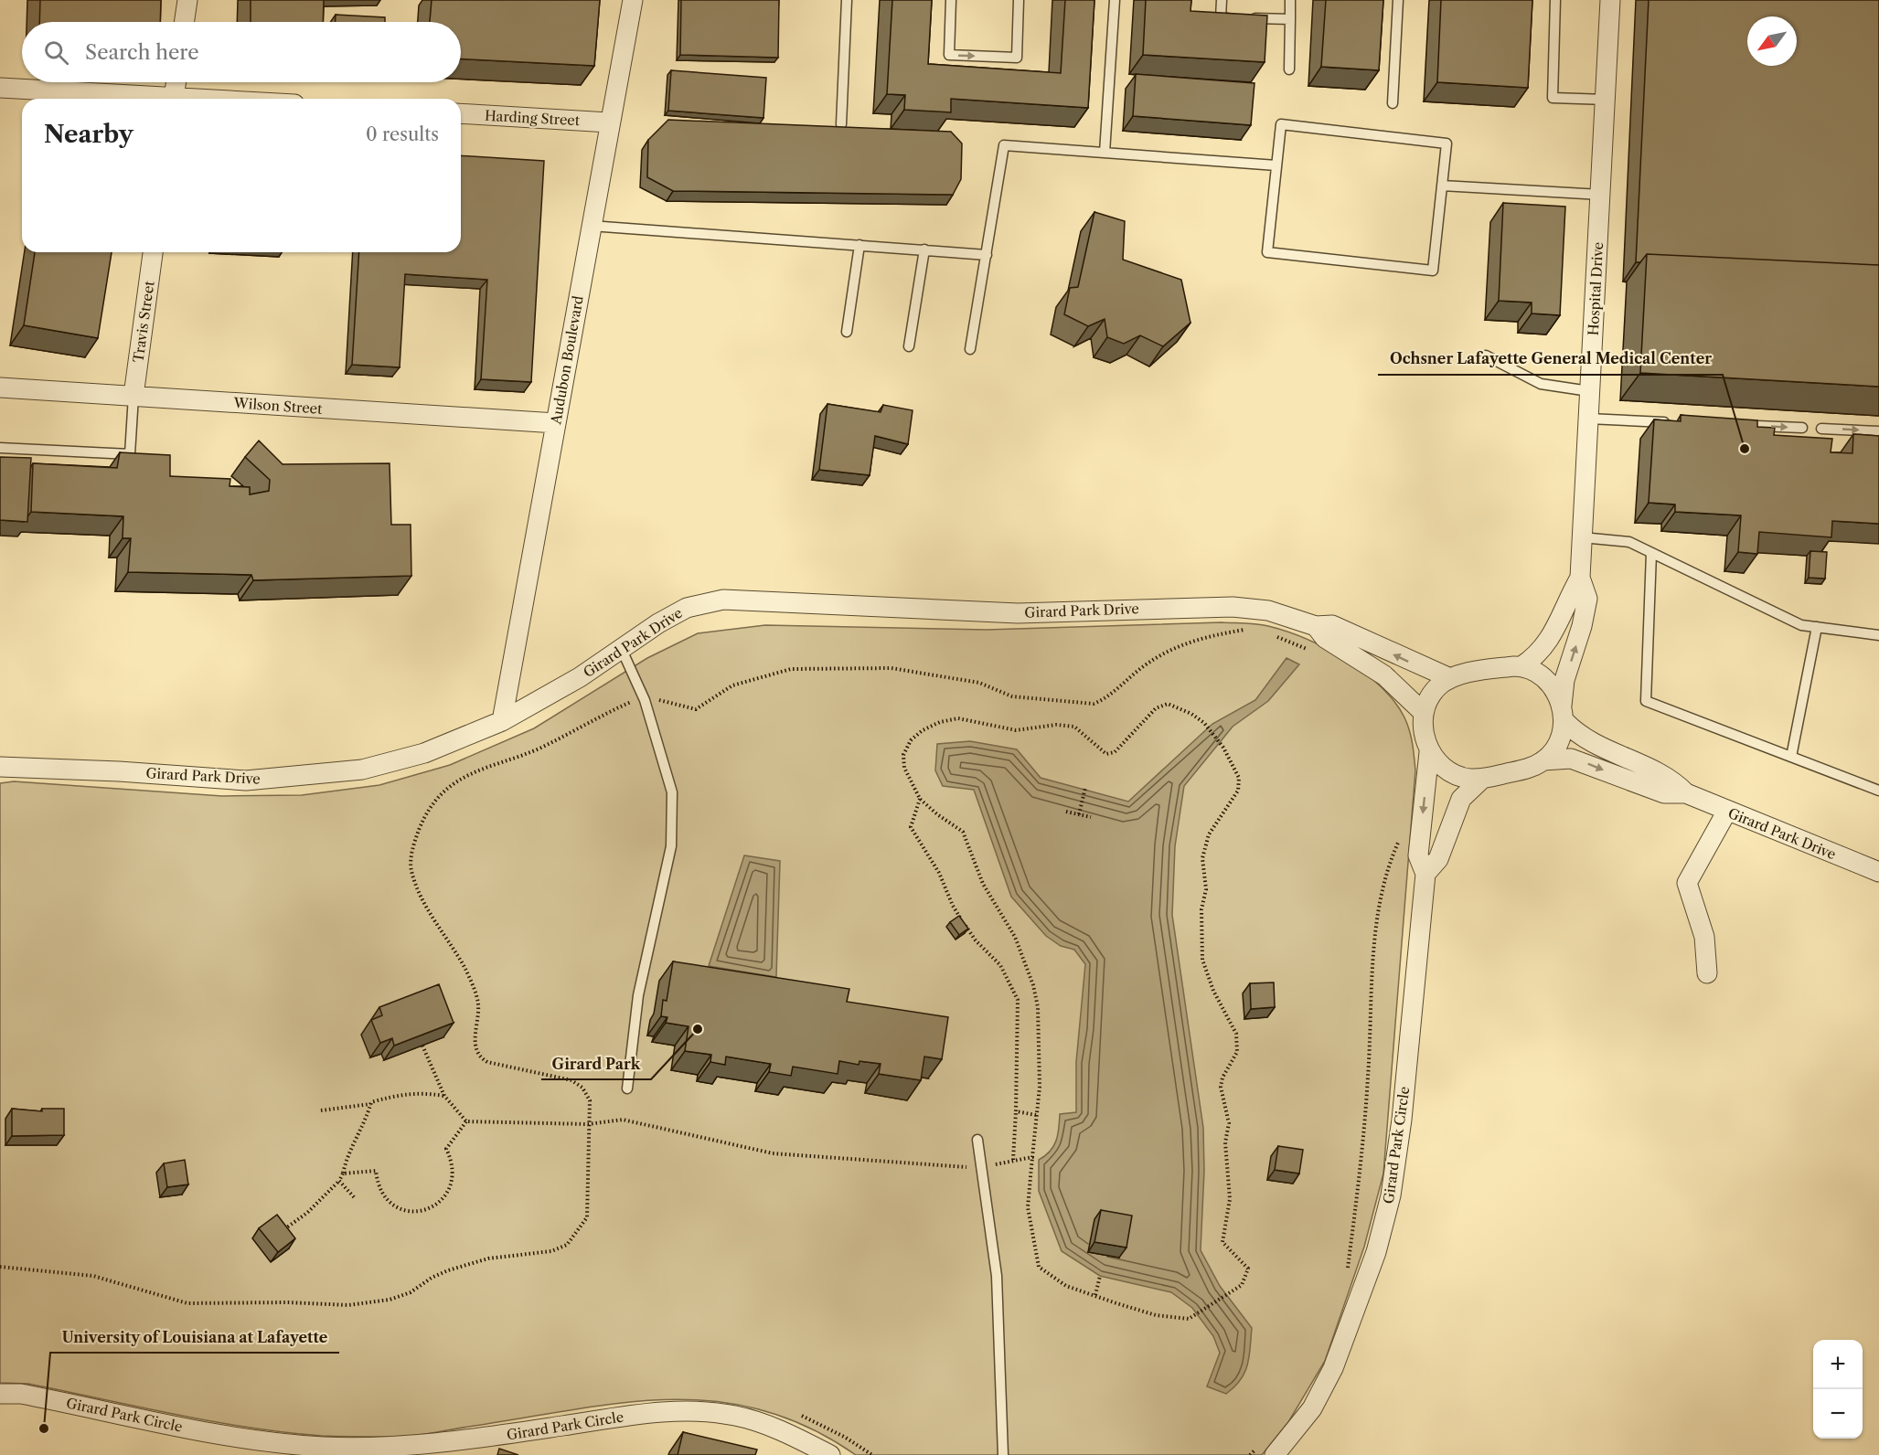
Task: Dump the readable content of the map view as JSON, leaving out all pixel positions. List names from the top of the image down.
{
  "streets": {
    "street": [
      "Harding Street",
      "Hospital Drive",
      "Travis Street",
      "Audubon Boulevard",
      "Wilson Street",
      "Girard Park Drive",
      "Girard Park Circle"
    ]
  },
  "crossings": [
    ["Harding Street", "Audubon Boulevard"],
    ["Hospital Drive", "Girard Park Drive"],
    ["Hospital Drive", "Girard Park Circle"],
    ["Travis Street", "Wilson Street"],
    ["Audubon Boulevard", "Wilson Street"],
    ["Audubon Boulevard", "Girard Park Drive"],
    ["Girard Park Drive", "Girard Park Circle"]
  ],
  "places": ["Ochsner Lafayette General Medical Center", "Girard Park", "University of Louisiana at Lafayette"],
  "north": "bottom left",
  "page": {
    "search": "Search here",
    "heading": ["Nearby", "0 results"],
    "map_buttons": ["+", "−"]
  }
}
